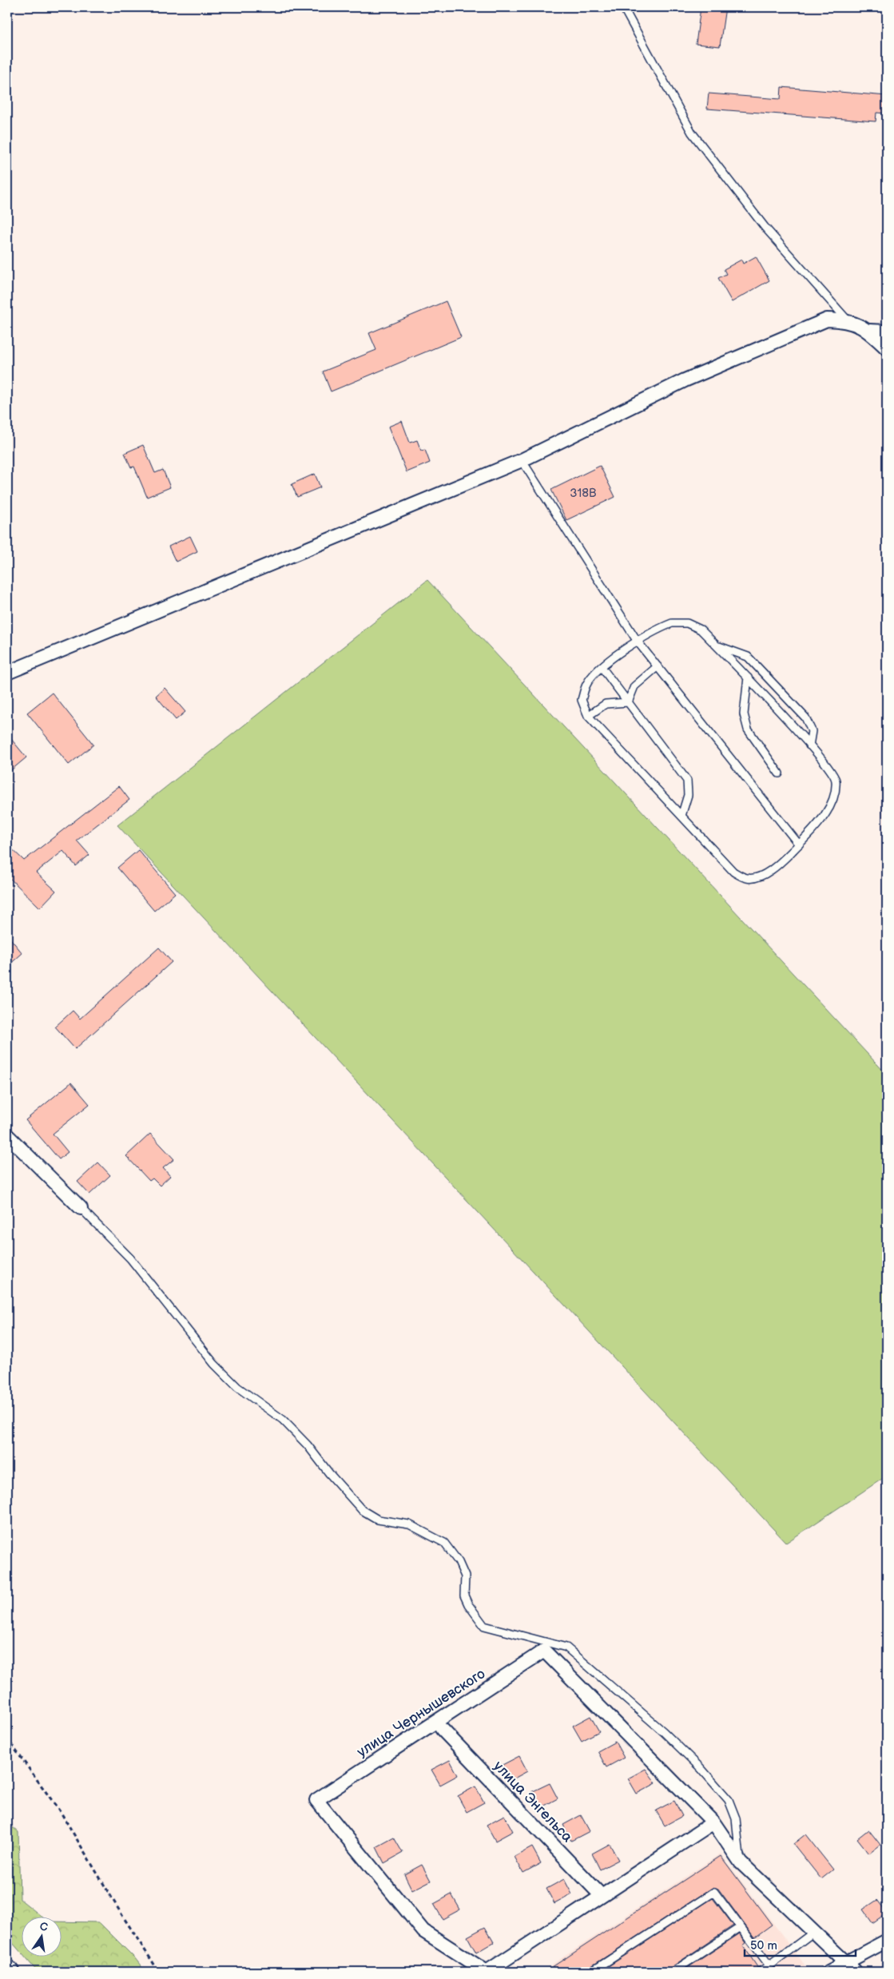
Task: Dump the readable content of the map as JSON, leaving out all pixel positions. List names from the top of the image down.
{
  "streets": {
    "street": ["улица Чернышевского", "улица Энгельса"]
  },
  "crossings": [
    ["улица Чернышевского", "улица Энгельса"]
  ],
  "house_numbers": ["318В"],
  "scale_bar": "50 m",
  "north": "top"
}
